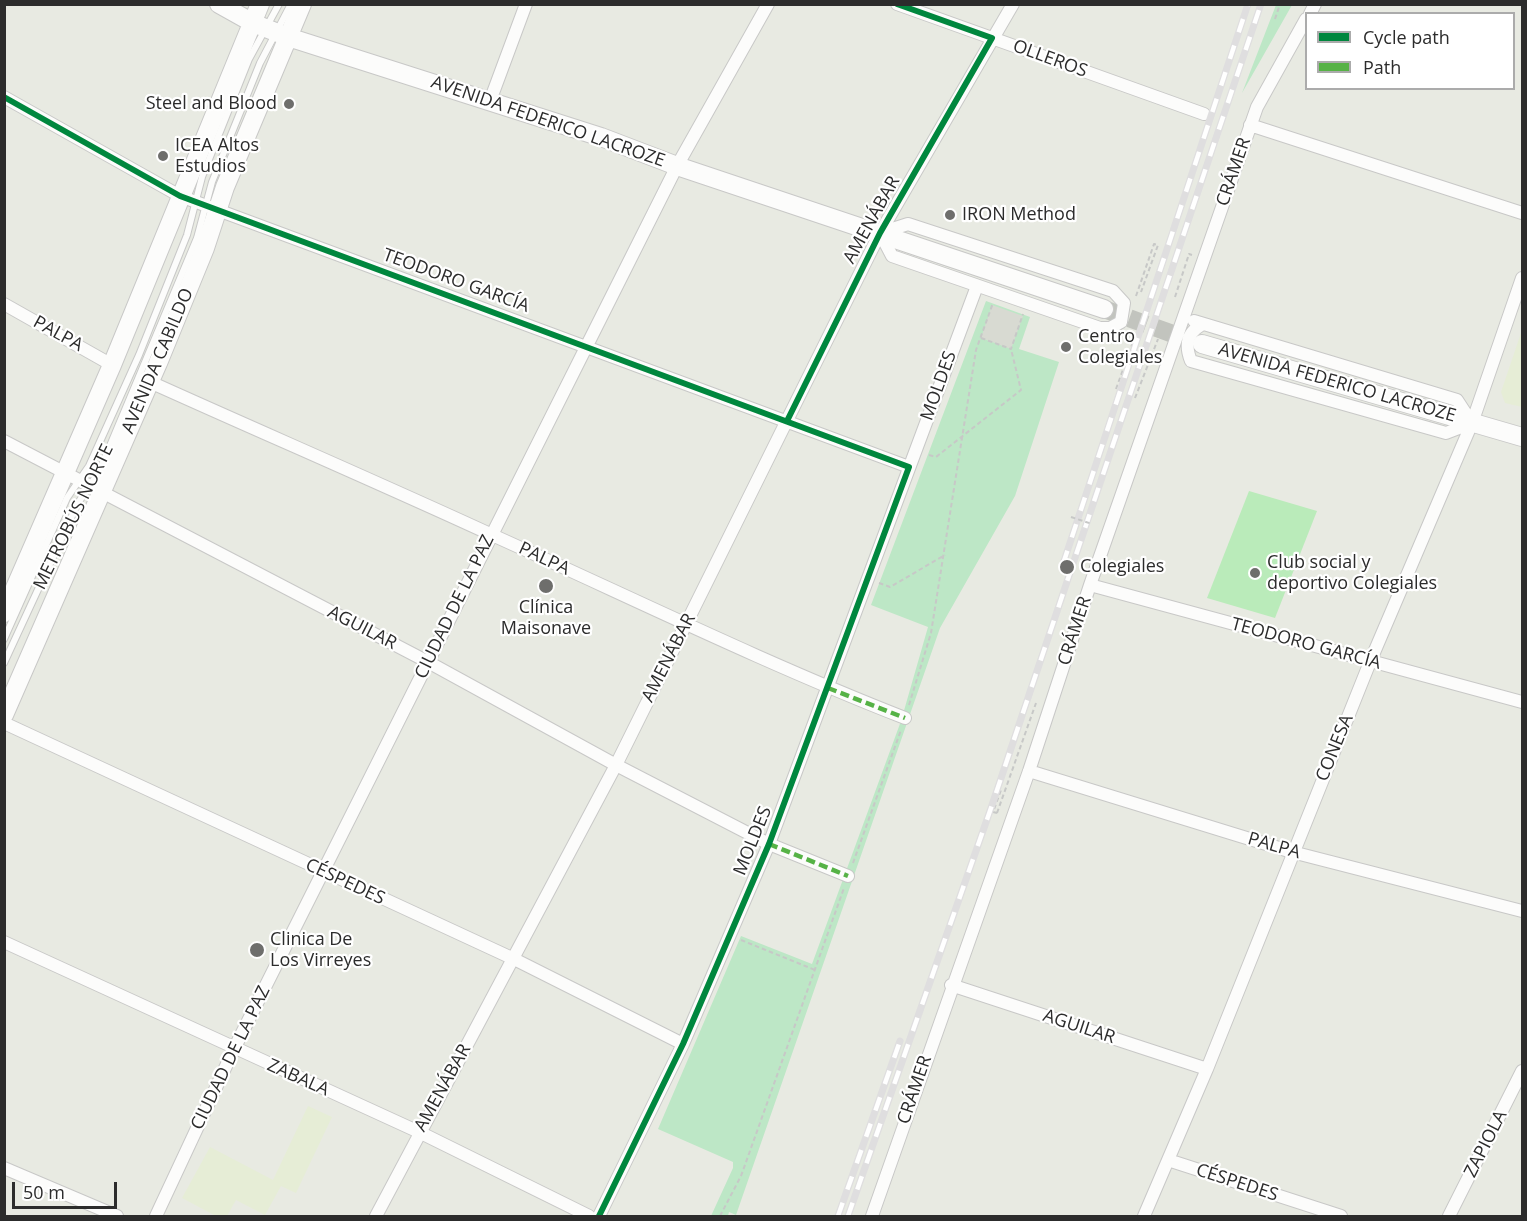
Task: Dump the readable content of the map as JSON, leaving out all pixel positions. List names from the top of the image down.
{
  "streets": {
    "main road": ["AVENIDA FEDERICO LACROZE", "AVENIDA CABILDO"],
    "street": [
      "OLLEROS",
      "CRÁMER",
      "AMENÁBAR",
      "TEODORO GARCÍA",
      "PALPA",
      "MOLDES",
      "CIUDAD DE LA PAZ",
      "AGUILAR",
      "CONESA",
      "CÉSPEDES",
      "ZABALA",
      "ZAPIOLA"
    ],
    "lane": ["METROBÚS NORTE"]
  },
  "crossings": [
    ["OLLEROS", "AMENÁBAR"],
    ["AVENIDA FEDERICO LACROZE", "CRÁMER"],
    ["AVENIDA FEDERICO LACROZE", "AMENÁBAR"],
    ["AVENIDA FEDERICO LACROZE", "AVENIDA CABILDO"],
    ["AVENIDA FEDERICO LACROZE", "METROBÚS NORTE"],
    ["AVENIDA FEDERICO LACROZE", "CIUDAD DE LA PAZ"],
    ["AVENIDA FEDERICO LACROZE", "CONESA"],
    ["CRÁMER", "TEODORO GARCÍA"],
    ["CRÁMER", "PALPA"],
    ["CRÁMER", "AGUILAR"],
    ["AMENÁBAR", "TEODORO GARCÍA"],
    ["AMENÁBAR", "PALPA"],
    ["AMENÁBAR", "AGUILAR"],
    ["AMENÁBAR", "CÉSPEDES"],
    ["AMENÁBAR", "ZABALA"],
    ["TEODORO GARCÍA", "AVENIDA CABILDO"],
    ["TEODORO GARCÍA", "MOLDES"],
    ["TEODORO GARCÍA", "METROBÚS NORTE"],
    ["TEODORO GARCÍA", "CIUDAD DE LA PAZ"],
    ["TEODORO GARCÍA", "CONESA"],
    ["PALPA", "AVENIDA CABILDO"],
    ["PALPA", "MOLDES"],
    ["PALPA", "CIUDAD DE LA PAZ"],
    ["PALPA", "CONESA"],
    ["AVENIDA CABILDO", "METROBÚS NORTE"],
    ["AVENIDA CABILDO", "AGUILAR"],
    ["MOLDES", "AGUILAR"],
    ["MOLDES", "CÉSPEDES"],
    ["METROBÚS NORTE", "AGUILAR"],
    ["CIUDAD DE LA PAZ", "AGUILAR"],
    ["CIUDAD DE LA PAZ", "CÉSPEDES"],
    ["CIUDAD DE LA PAZ", "ZABALA"],
    ["AGUILAR", "CONESA"],
    ["CONESA", "CÉSPEDES"]
  ],
  "places": [
    "Steel and Blood",
    "ICEA Altos Estudios",
    "IRON Method",
    "Centro Colegiales",
    "Colegiales",
    "Club social y deportivo Colegiales",
    "Clínica Maisonave",
    "Clinica De Los Virreyes"
  ],
  "legend": ["Cycle path", "Path"],
  "scale_bar": "50 m"
}
